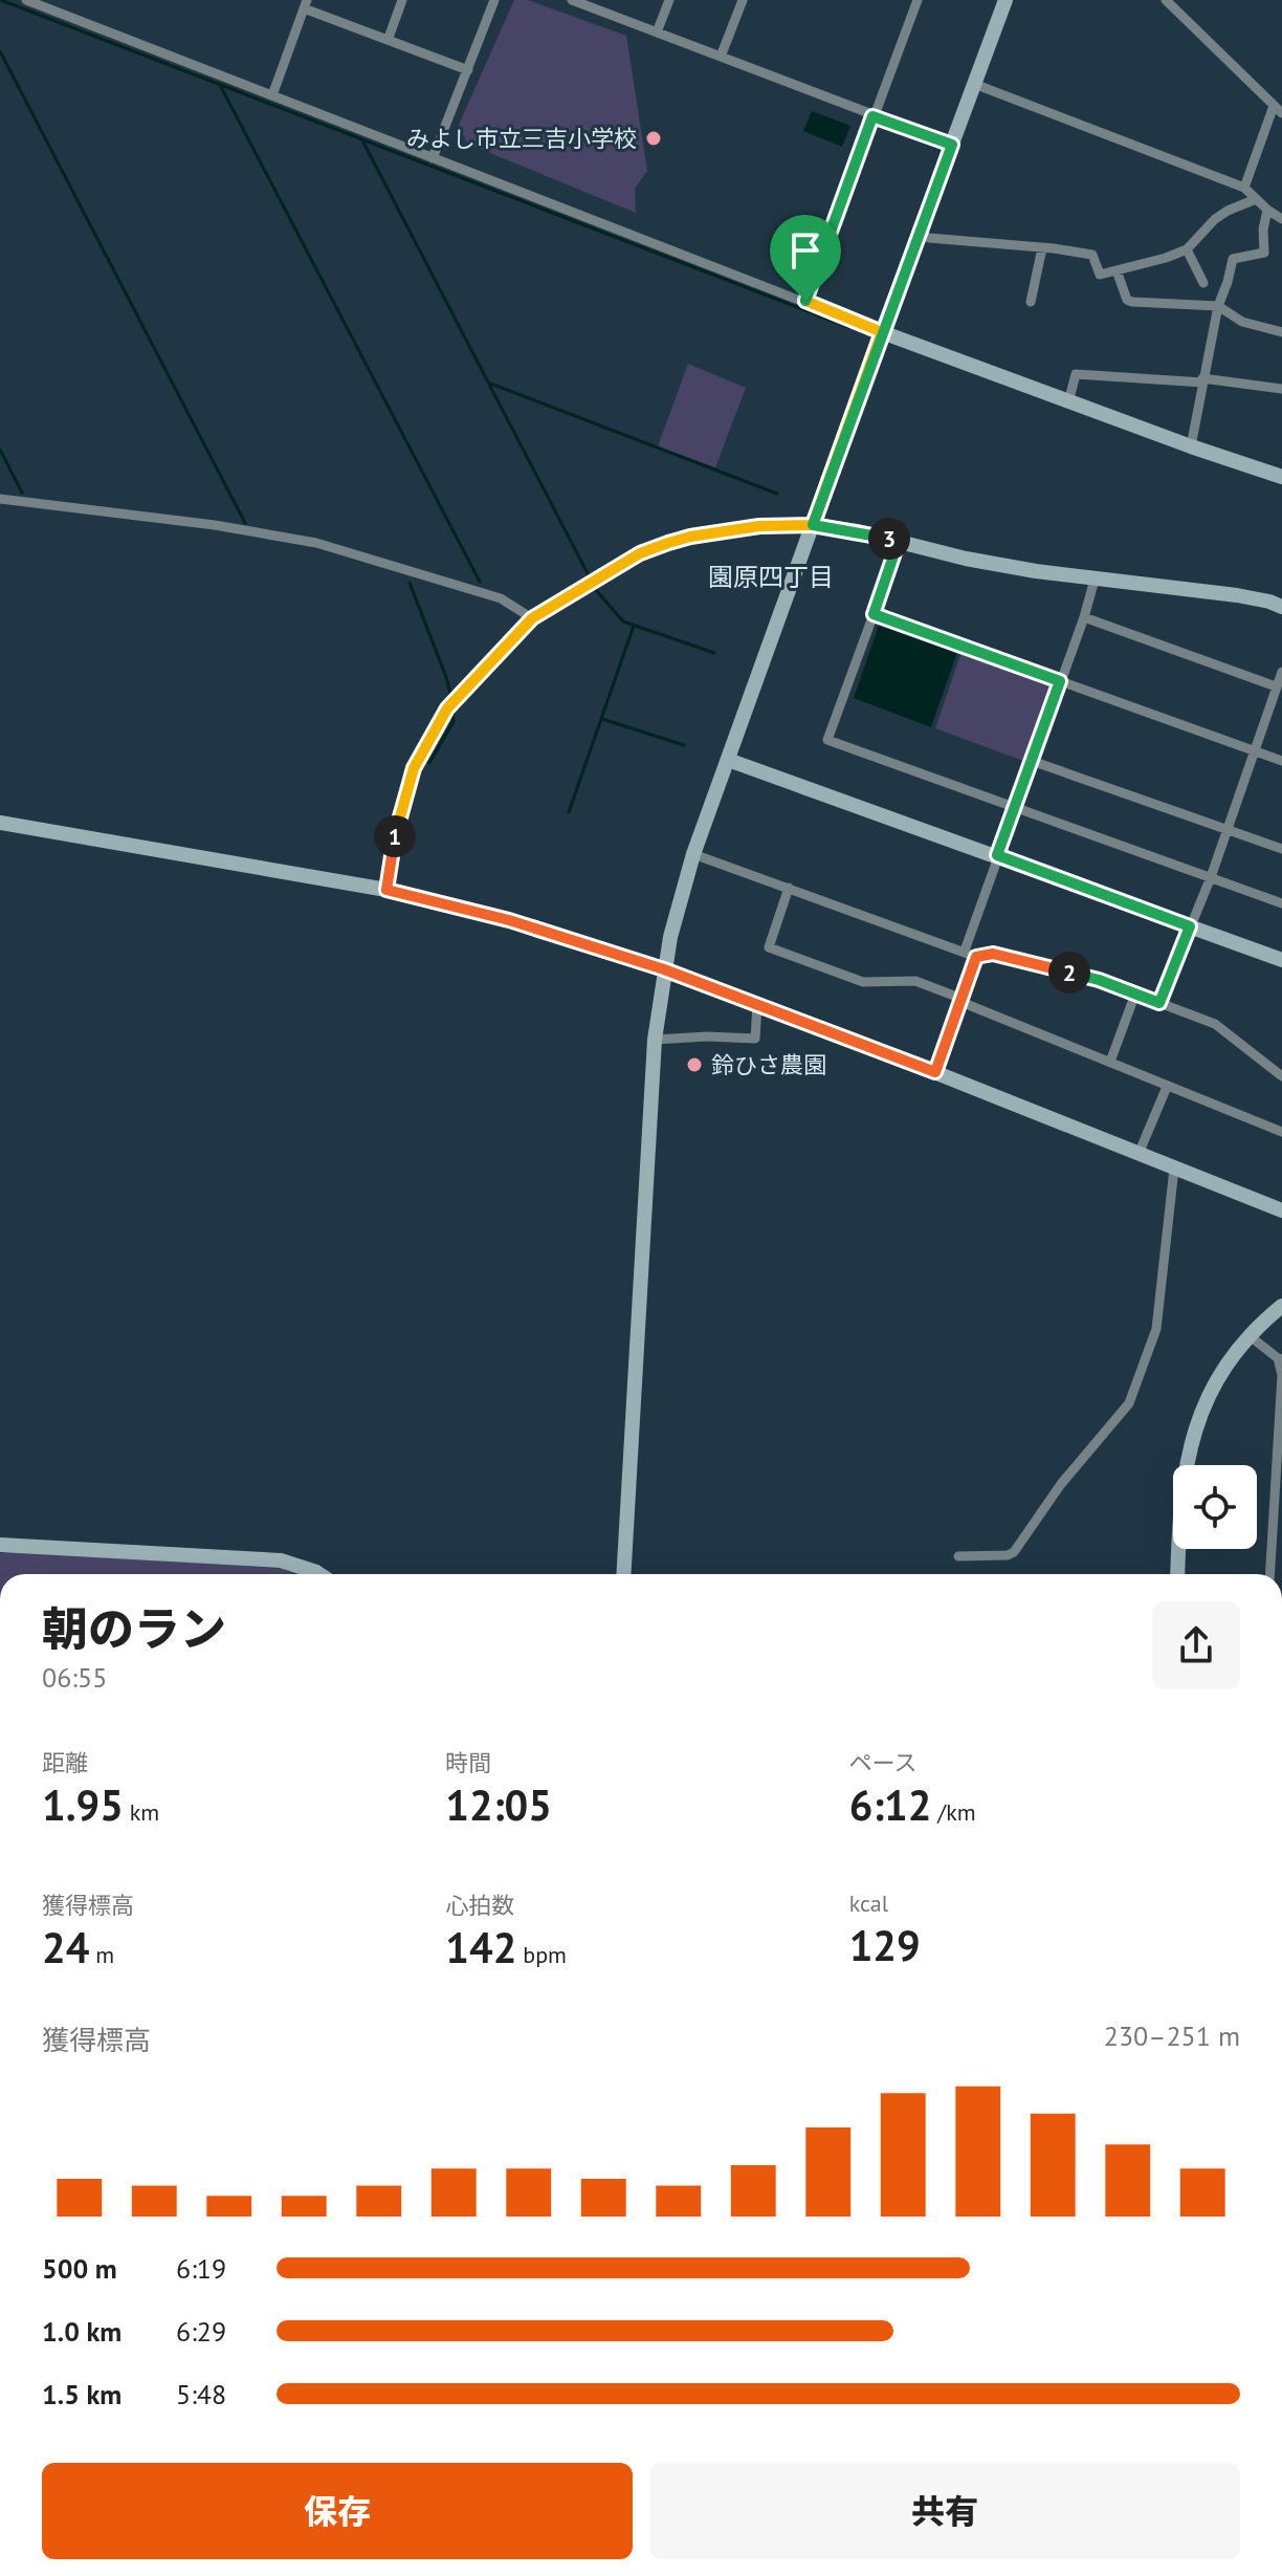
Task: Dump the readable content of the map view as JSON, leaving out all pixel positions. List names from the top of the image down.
{
  "districts": ["園原四丁目"],
  "places": ["みよし市立三吉小学校", "鈴ひさ農園"],
  "page": {
    "pins": ["3", "1", "2"],
    "heading": ["朝のラン", "06:55"],
    "stats": [
      ["距離", "1.95 km"],
      ["時間", "12:05"],
      ["ペース", "6:12 /km"],
      ["獲得標高", "24 m"],
      ["心拍数", "142 bpm"],
      ["kcal", "129"]
    ],
    "chart": ["獲得標高", "230–251 m"],
    "list": [
      {
        "name": "500 m",
        "note": "6:19"
      },
      {
        "name": "1.0 km",
        "note": "6:29"
      },
      {
        "name": "1.5 km",
        "note": "5:48"
      }
    ],
    "buttons": ["保存", "共有"]
  }
}
